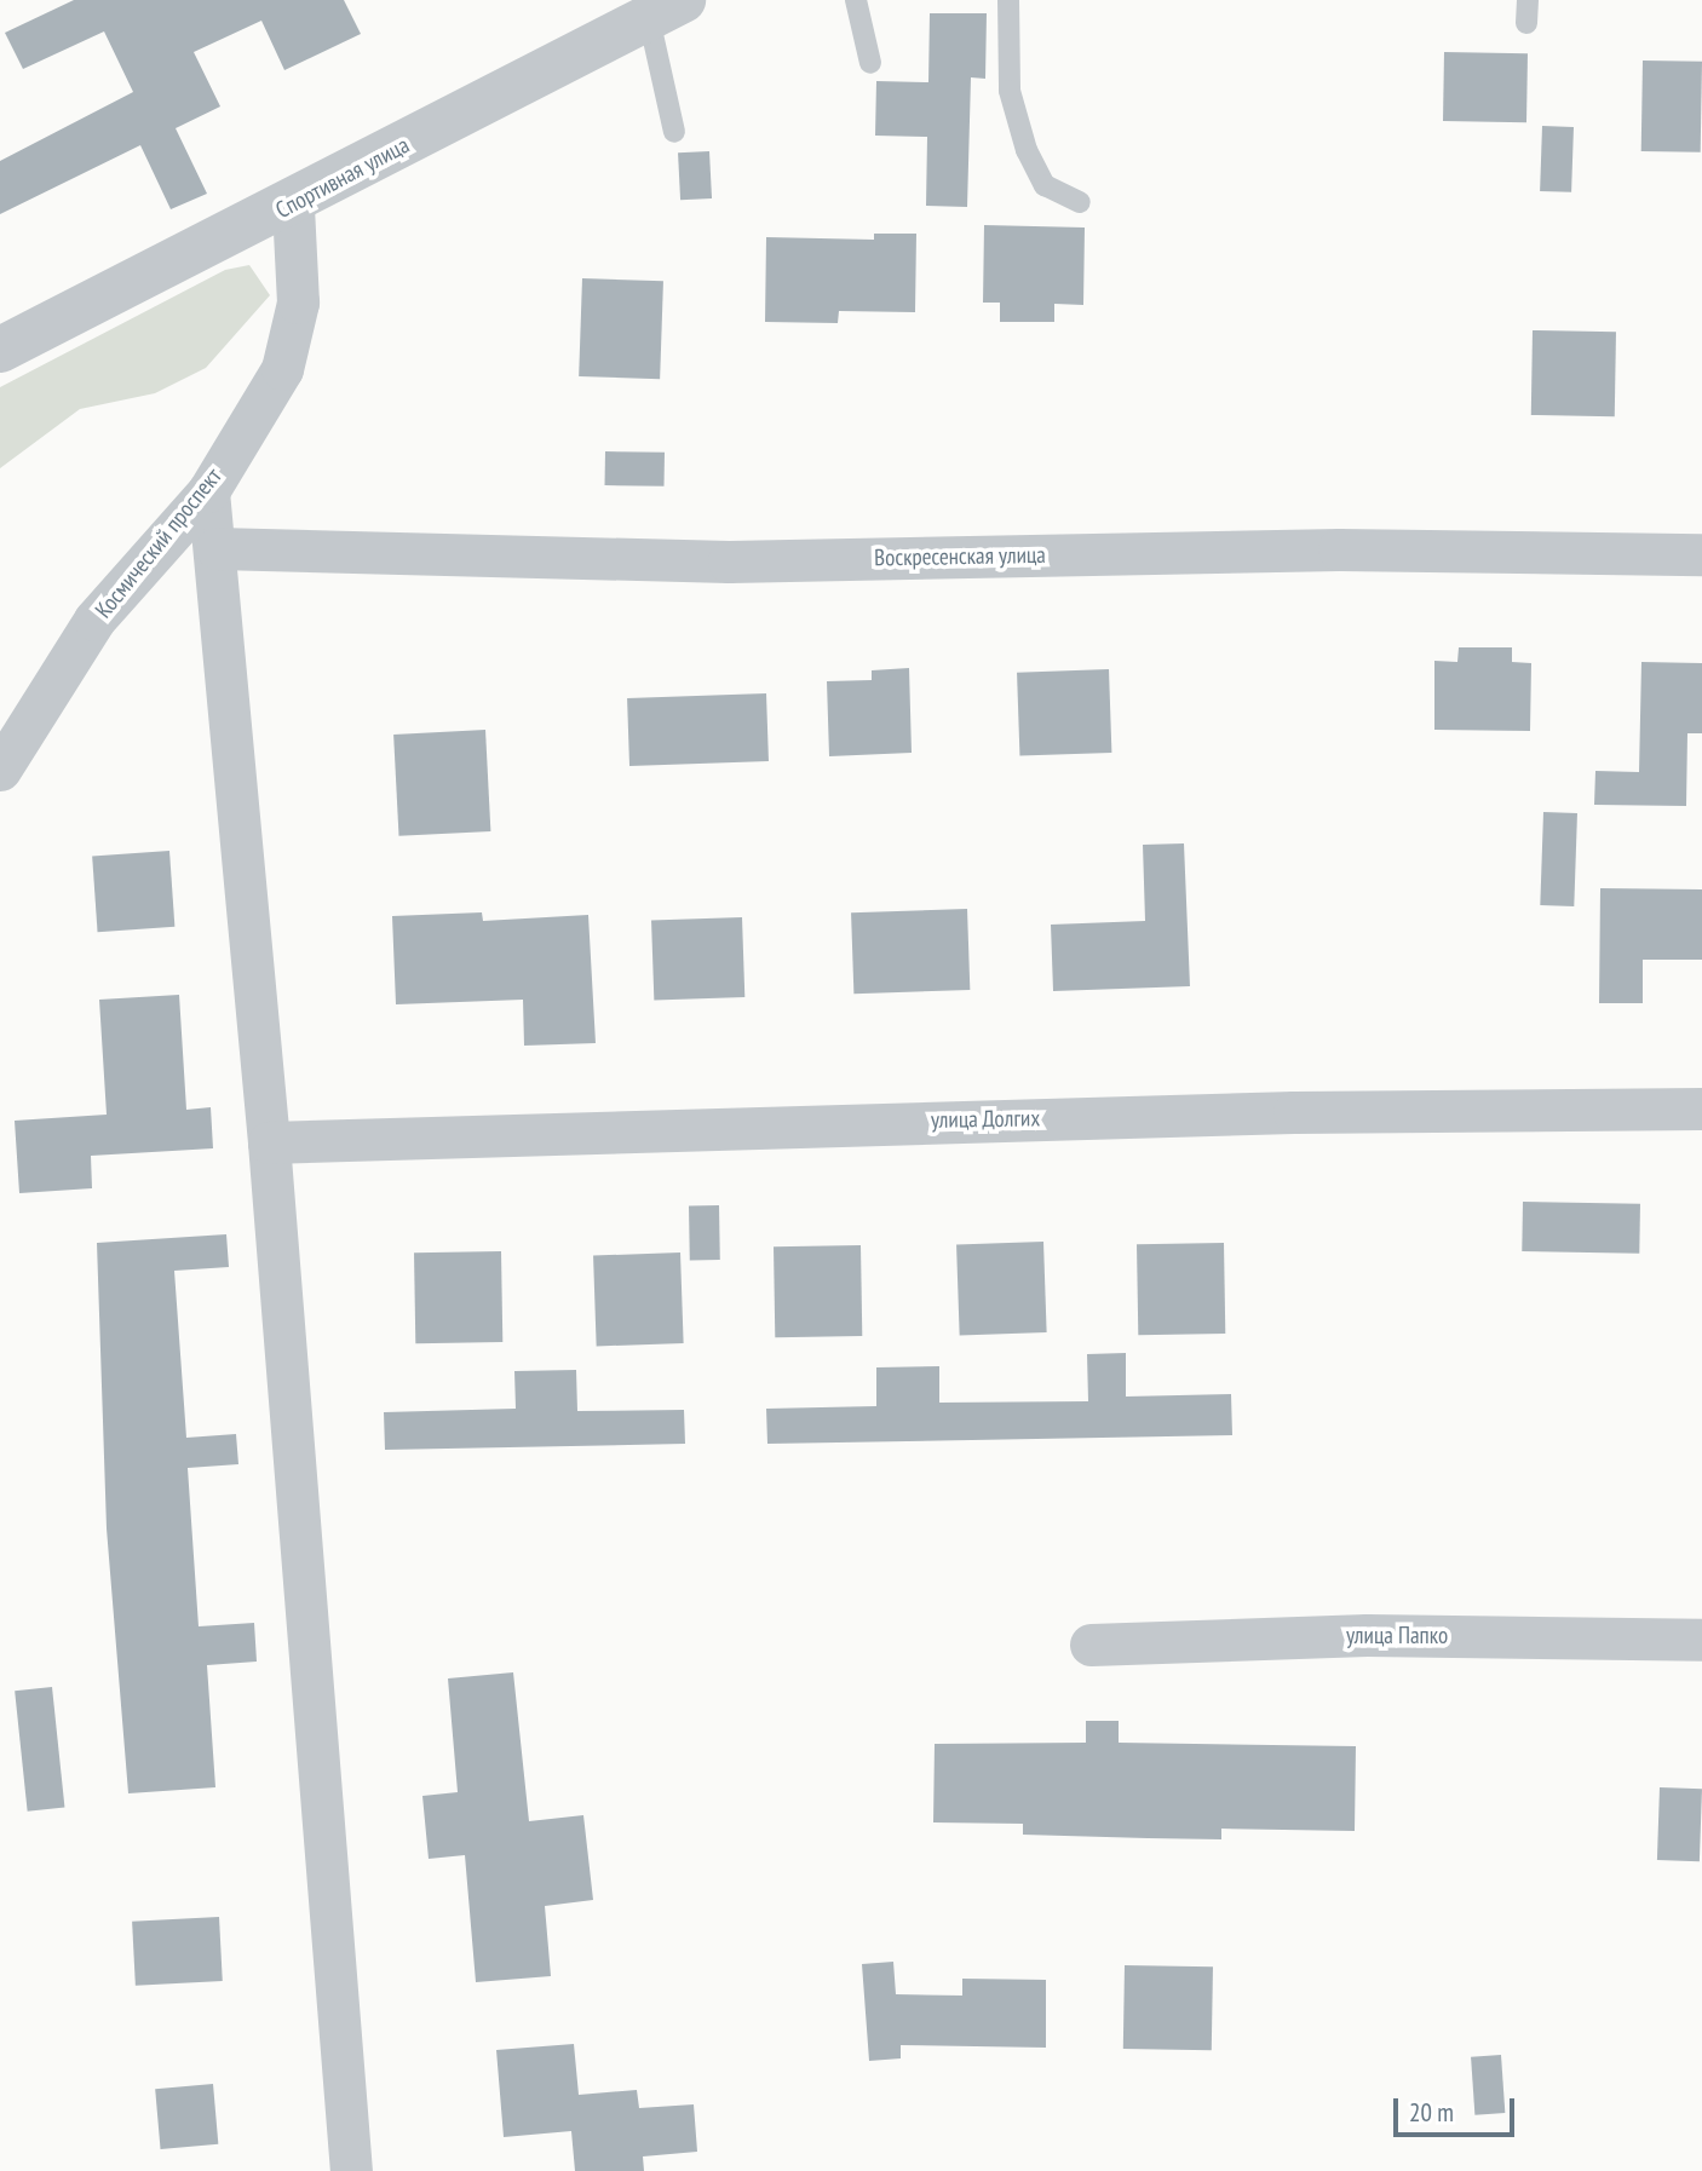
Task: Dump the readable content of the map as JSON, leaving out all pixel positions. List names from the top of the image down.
{
  "streets": {
    "street": [
      "Спортивная улица",
      "Космический проспект",
      "Воскресенская улица",
      "улица Долгих",
      "улица Папко"
    ]
  },
  "crossings": [
    ["Спортивная улица", "Космический проспект"]
  ],
  "scale_bar": "20 m"
}
